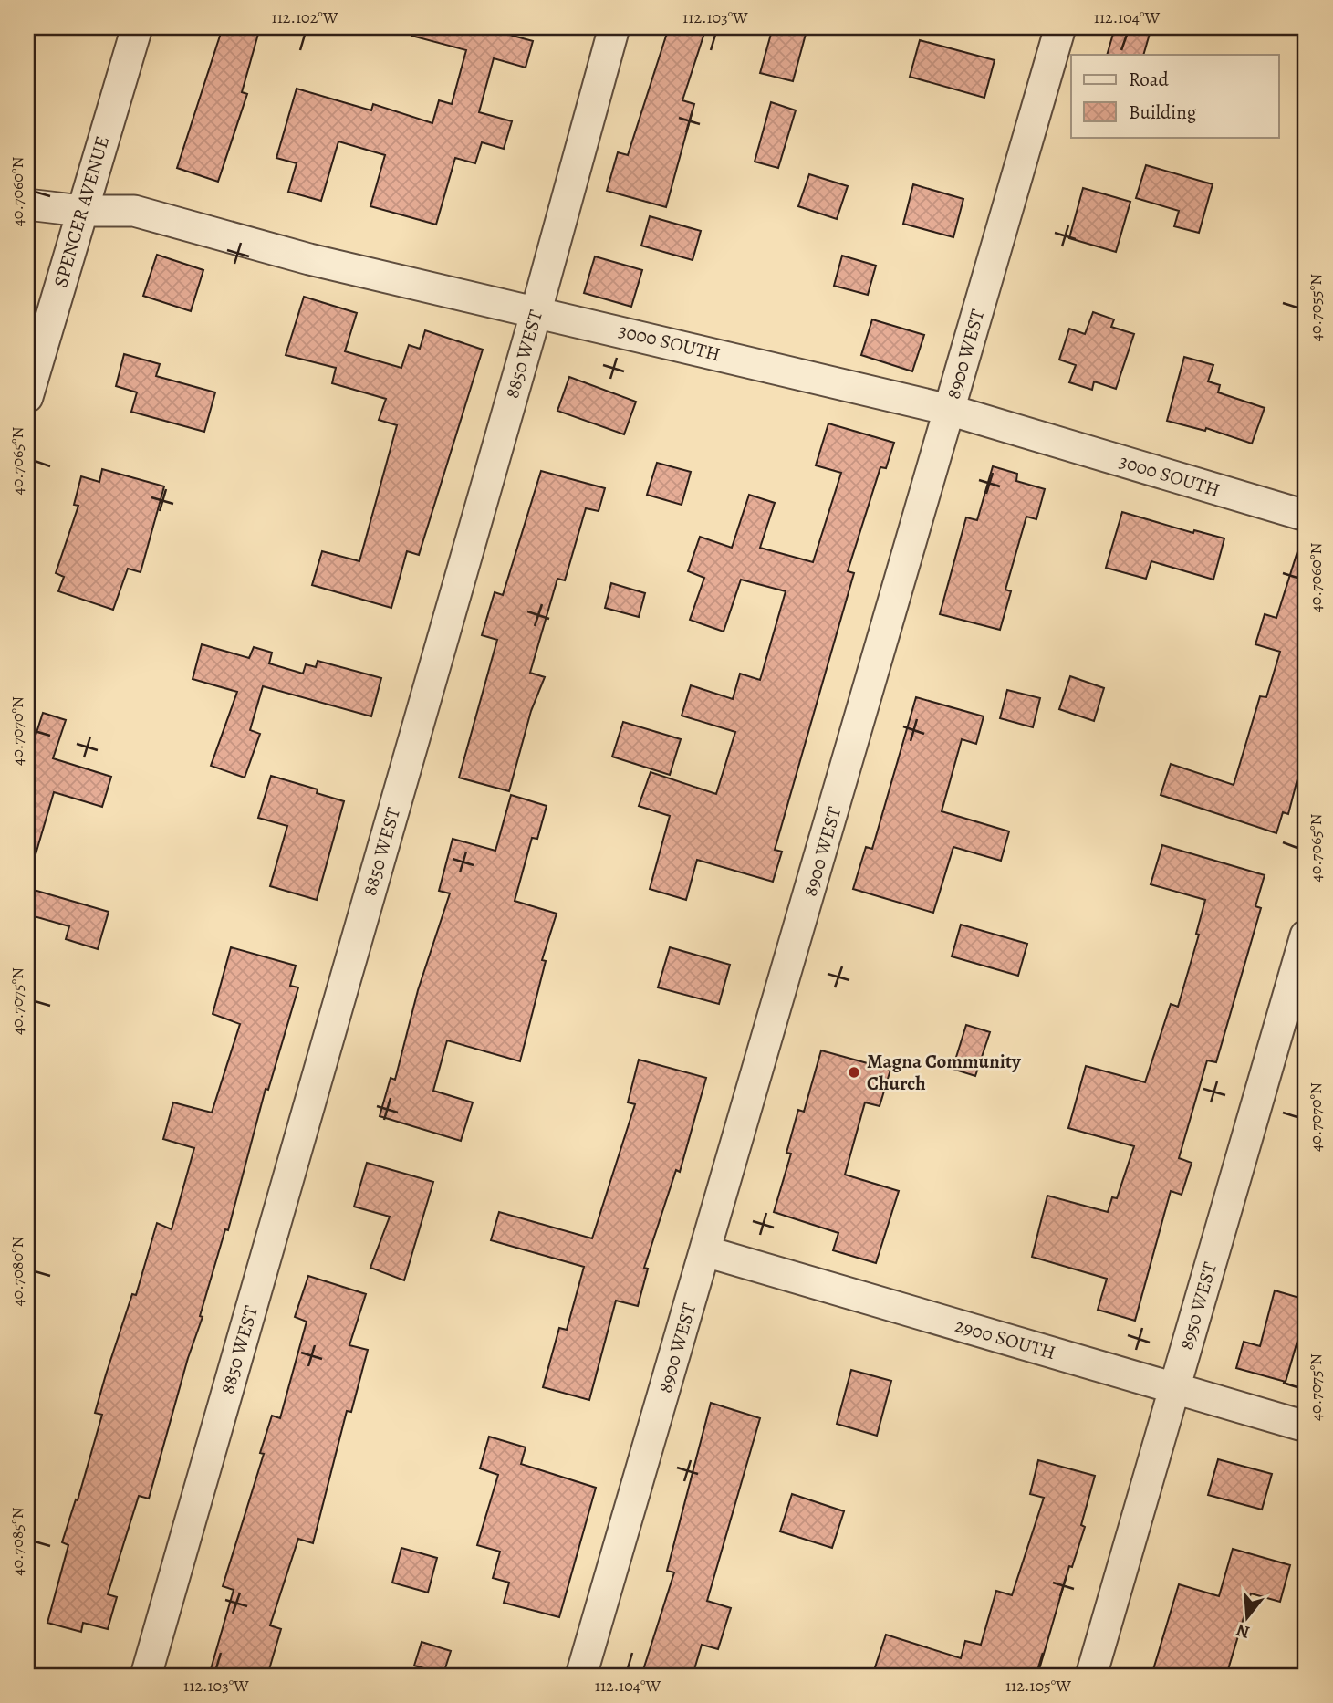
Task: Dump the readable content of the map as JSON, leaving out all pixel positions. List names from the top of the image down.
{
  "streets": {
    "street": [
      "SPENCER AVENUE",
      "3000 SOUTH",
      "8850 WEST",
      "8900 WEST",
      "8950 WEST",
      "2900 SOUTH"
    ]
  },
  "crossings": [
    ["SPENCER AVENUE", "3000 SOUTH"],
    ["3000 SOUTH", "8850 WEST"],
    ["3000 SOUTH", "8900 WEST"],
    ["8900 WEST", "2900 SOUTH"],
    ["8950 WEST", "2900 SOUTH"]
  ],
  "places": ["Magna Community Church"],
  "legend": ["Road", "Building"],
  "north": "bottom",
  "coordinates": [
    "112.102°W",
    "112.103°W",
    "112.104°W",
    "40.7060°N",
    "40.7055°N",
    "40.7065°N",
    "40.7070°N",
    "40.7075°N",
    "40.7080°N",
    "40.7085°N",
    "112.105°W"
  ]
}
